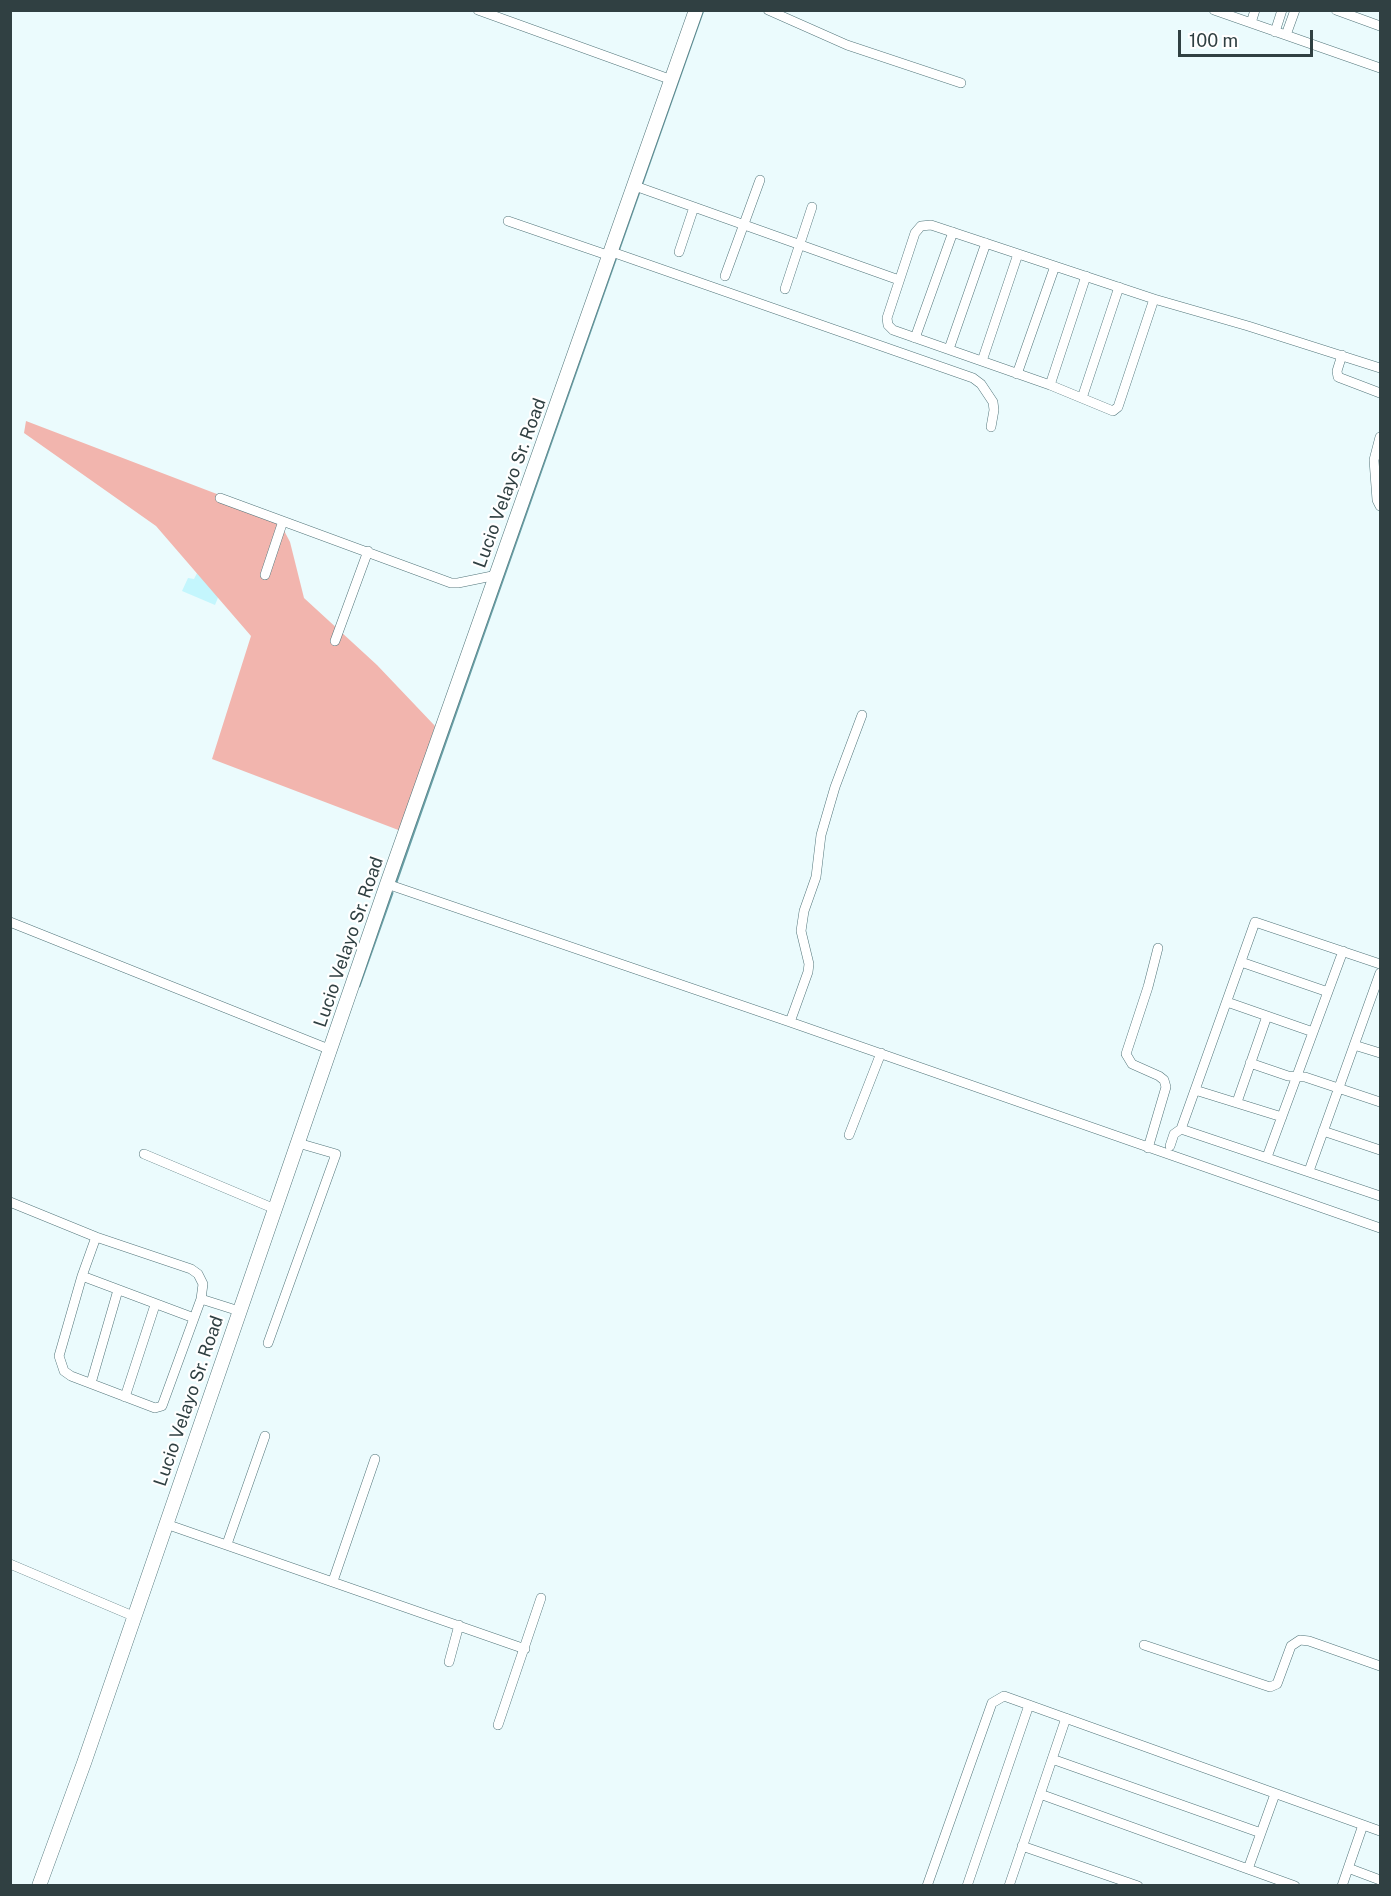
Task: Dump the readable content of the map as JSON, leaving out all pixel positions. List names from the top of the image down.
{
  "streets": {
    "main road": ["Lucio Velayo Sr. Road"]
  },
  "scale_bar": "100 m"
}
